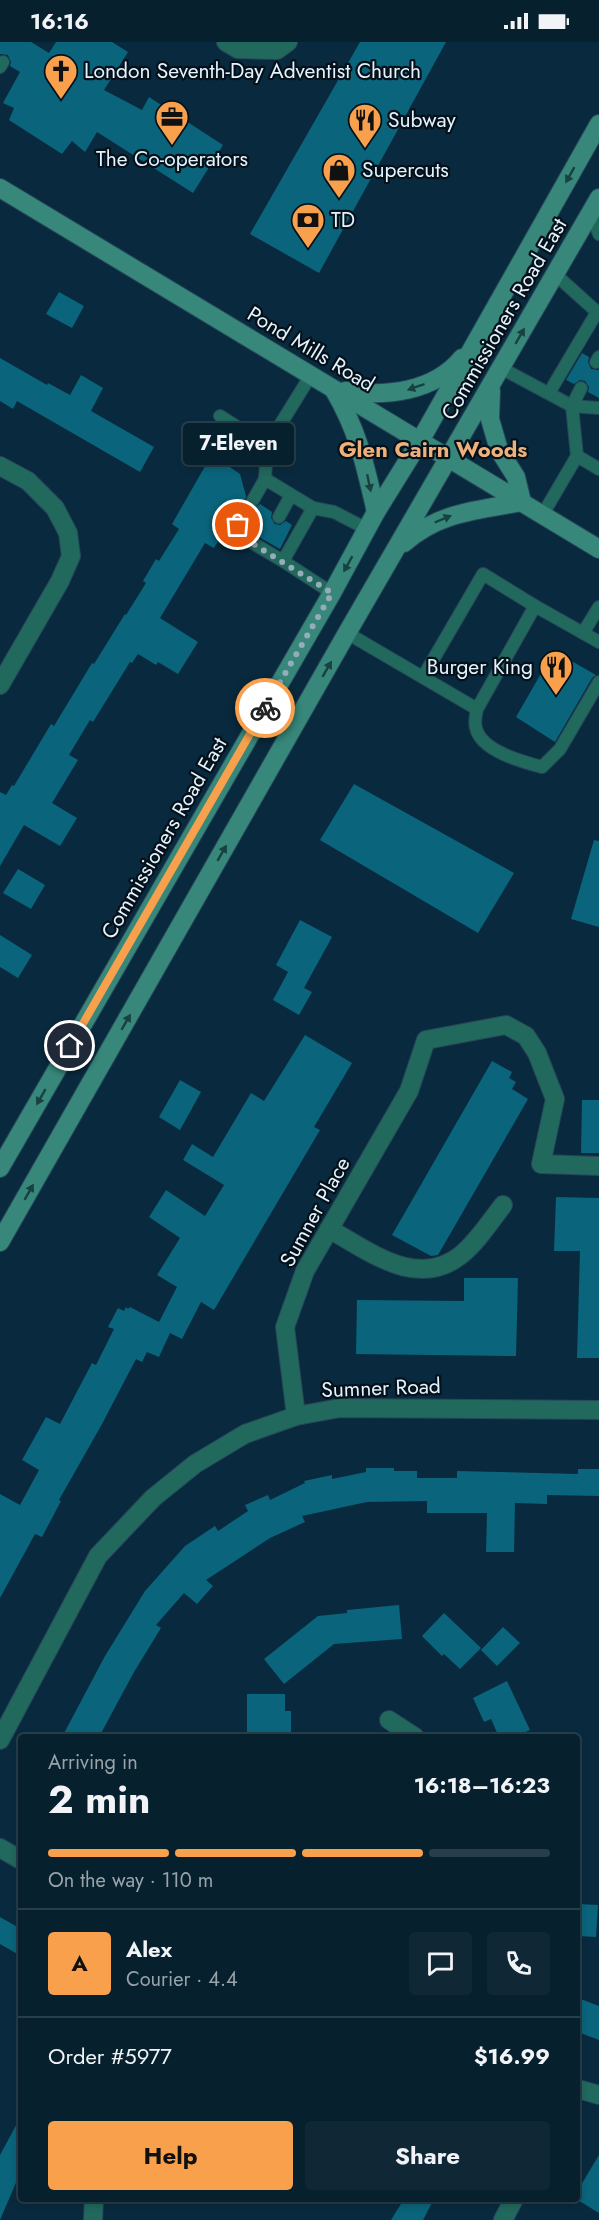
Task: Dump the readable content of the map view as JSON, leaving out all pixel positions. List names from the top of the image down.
{
  "streets": {
    "main road": ["Commissioners Road East", "Pond Mills Road"],
    "street": ["Sumner Place", "Sumner Road"]
  },
  "crossings": [
    ["Commissioners Road East", "Pond Mills Road"],
    ["Sumner Place", "Sumner Road"]
  ],
  "districts": ["Glen Cairn Woods"],
  "places": {
    "church": ["London Seventh-Day Adventist Church"],
    "office": ["The Co-operators"],
    "restaurant": ["Subway", "Burger King"],
    "shop": ["Supercuts"],
    "bank": ["TD"],
    "other": ["7-Eleven"]
  },
  "page": {
    "status": "16:16",
    "bubble": "7-Eleven",
    "heading": ["2 min", "Arriving in", "16:18–16:23"],
    "panel": [
      "Alex",
      "Courier · 4.4",
      "Order #5977",
      "$16.99"
    ],
    "bar": "On the way · 110 m",
    "round": "A",
    "buttons": ["Help", "Share"]
  }
}
